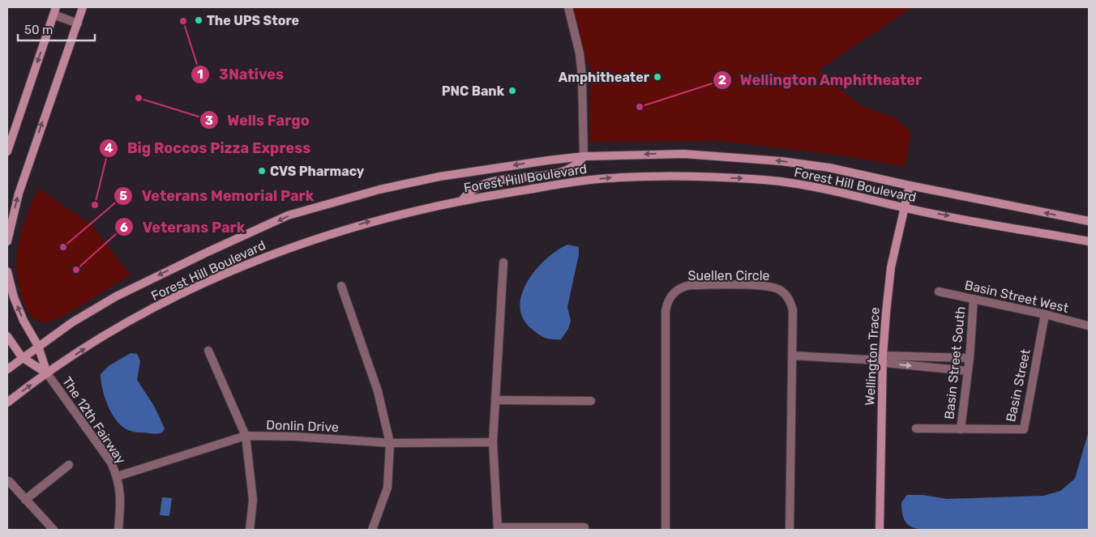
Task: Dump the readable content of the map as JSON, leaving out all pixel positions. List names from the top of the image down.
{
  "streets": {
    "main road": ["Forest Hill Boulevard", "Wellington Trace"],
    "street": [
      "Suellen Circle",
      "Basin Street West",
      "Basin Street South",
      "Basin Street",
      "The 12th Fairway",
      "Donlin Drive"
    ]
  },
  "crossings": [
    ["Forest Hill Boulevard", "Wellington Trace"],
    ["Forest Hill Boulevard", "The 12th Fairway"],
    ["Basin Street West", "Basin Street South"],
    ["Basin Street West", "Basin Street"],
    ["Basin Street South", "Basin Street"],
    ["The 12th Fairway", "Donlin Drive"]
  ],
  "places": [
    "The UPS Store",
    "3Natives",
    "Amphitheater",
    "PNC Bank",
    "Wells Fargo",
    "Wellington Amphitheater",
    "CVS Pharmacy",
    "Big Roccos Pizza Express",
    "Veterans Memorial Park",
    "Veterans Park"
  ],
  "scale_bar": "50 m"
}
